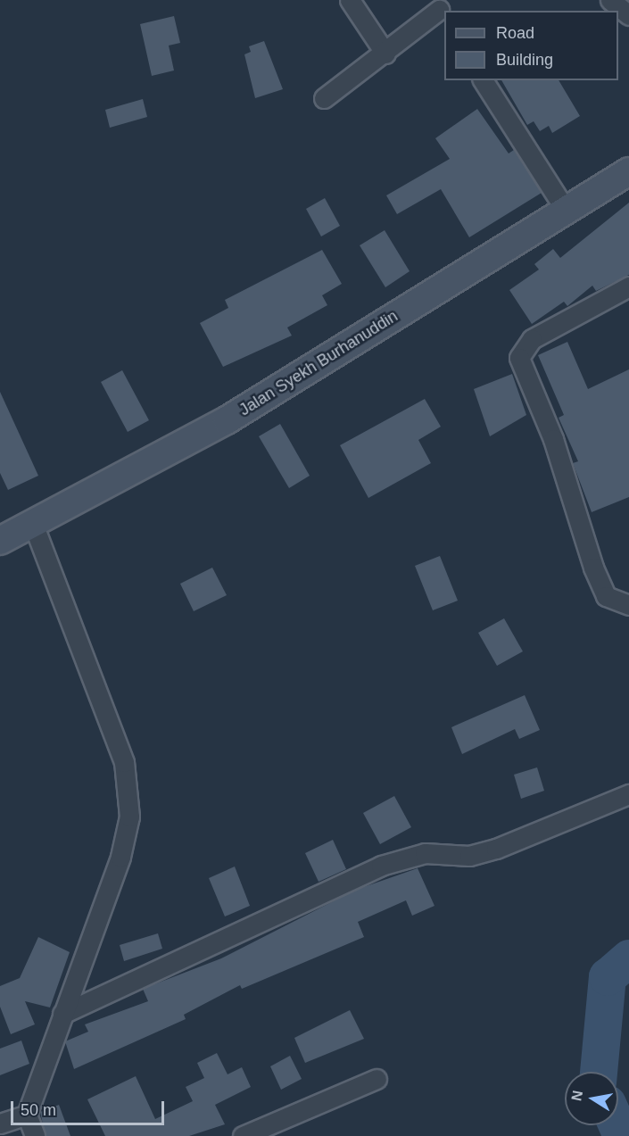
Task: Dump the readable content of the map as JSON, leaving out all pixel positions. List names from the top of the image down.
{
  "streets": {
    "main road": ["Jalan Syekh Burhanuddin"]
  },
  "legend": ["Road", "Building"],
  "scale_bar": "50 m",
  "north": "left"
}
